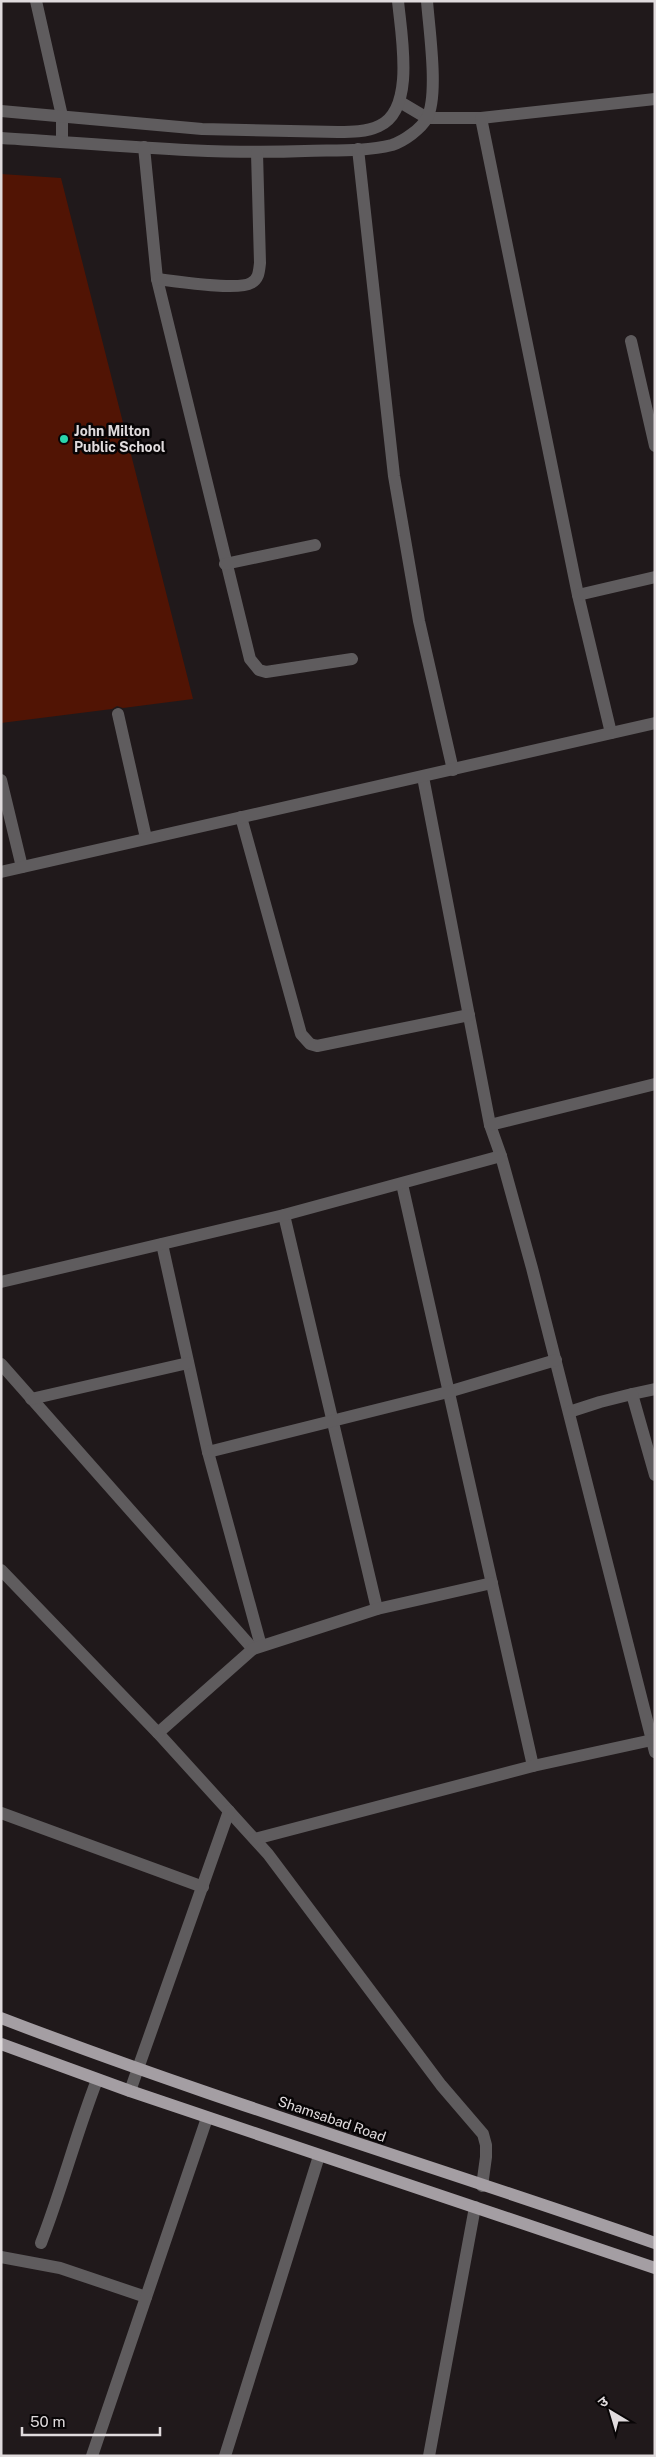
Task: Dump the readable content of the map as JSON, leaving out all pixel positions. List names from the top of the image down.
{
  "streets": {
    "main road": ["Shamsabad Road"]
  },
  "places": ["John Milton Public School"],
  "scale_bar": "50 m",
  "north": "top left"
}
